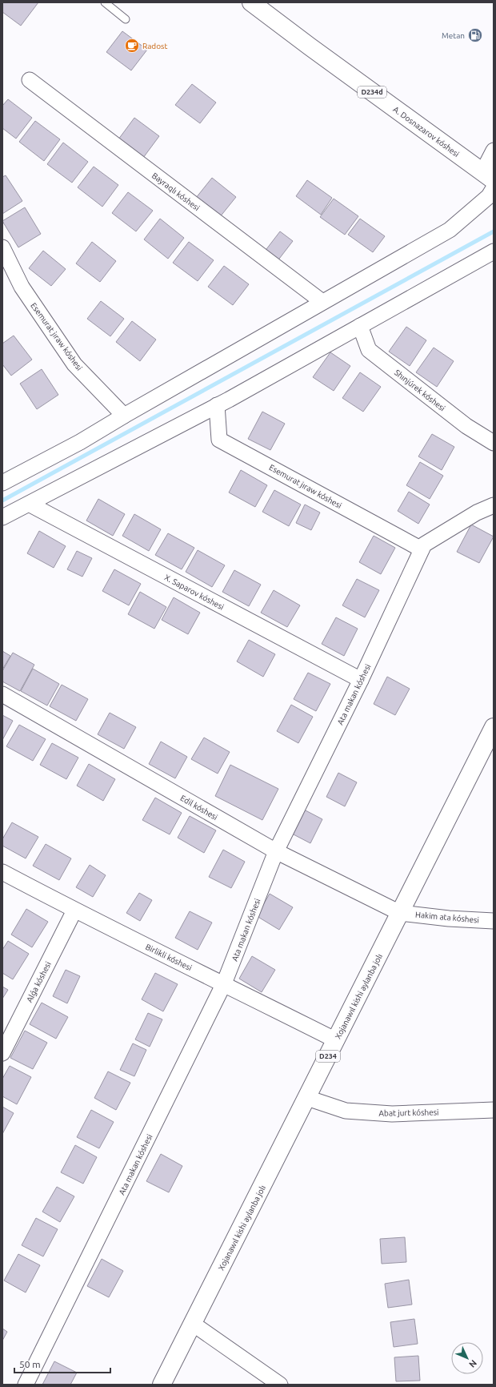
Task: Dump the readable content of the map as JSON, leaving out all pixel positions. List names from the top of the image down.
{
  "streets": {
    "main road": [
      "D234d",
      "A. Dosnazarov kóshesi",
      "Xojanawıl kishi aylanba jolı",
      "D234"
    ],
    "street": [
      "Bayraqlı kóshesi",
      "Esemurat jıraw kóshesi",
      "Shınjúrek kóshesi",
      "X. Saparov kóshesi",
      "Ata makan kóshesi",
      "Edil kóshesi",
      "Hakim ata kóshesi",
      "Birlikli kóshesi",
      "Alǵa kóshesi",
      "Abat jurt kóshesi"
    ]
  },
  "crossings": [
    ["Esemurat jıraw kóshesi", "Ata makan kóshesi"],
    ["X. Saparov kóshesi", "Ata makan kóshesi"],
    ["Ata makan kóshesi", "Edil kóshesi"],
    ["Ata makan kóshesi", "Birlikli kóshesi"],
    ["Edil kóshesi", "Hakim ata kóshesi"],
    ["Edil kóshesi", "Xojanawıl kishi aylanba jolı"],
    ["Hakim ata kóshesi", "Xojanawıl kishi aylanba jolı"],
    ["Birlikli kóshesi", "Alǵa kóshesi"],
    ["Birlikli kóshesi", "Xojanawıl kishi aylanba jolı"],
    ["Xojanawıl kishi aylanba jolı", "Abat jurt kóshesi"]
  ],
  "places": {
    "fuel station": ["Metan"],
    "cafe": ["Radost"]
  },
  "scale_bar": "50 m",
  "north": "bottom right"
}
